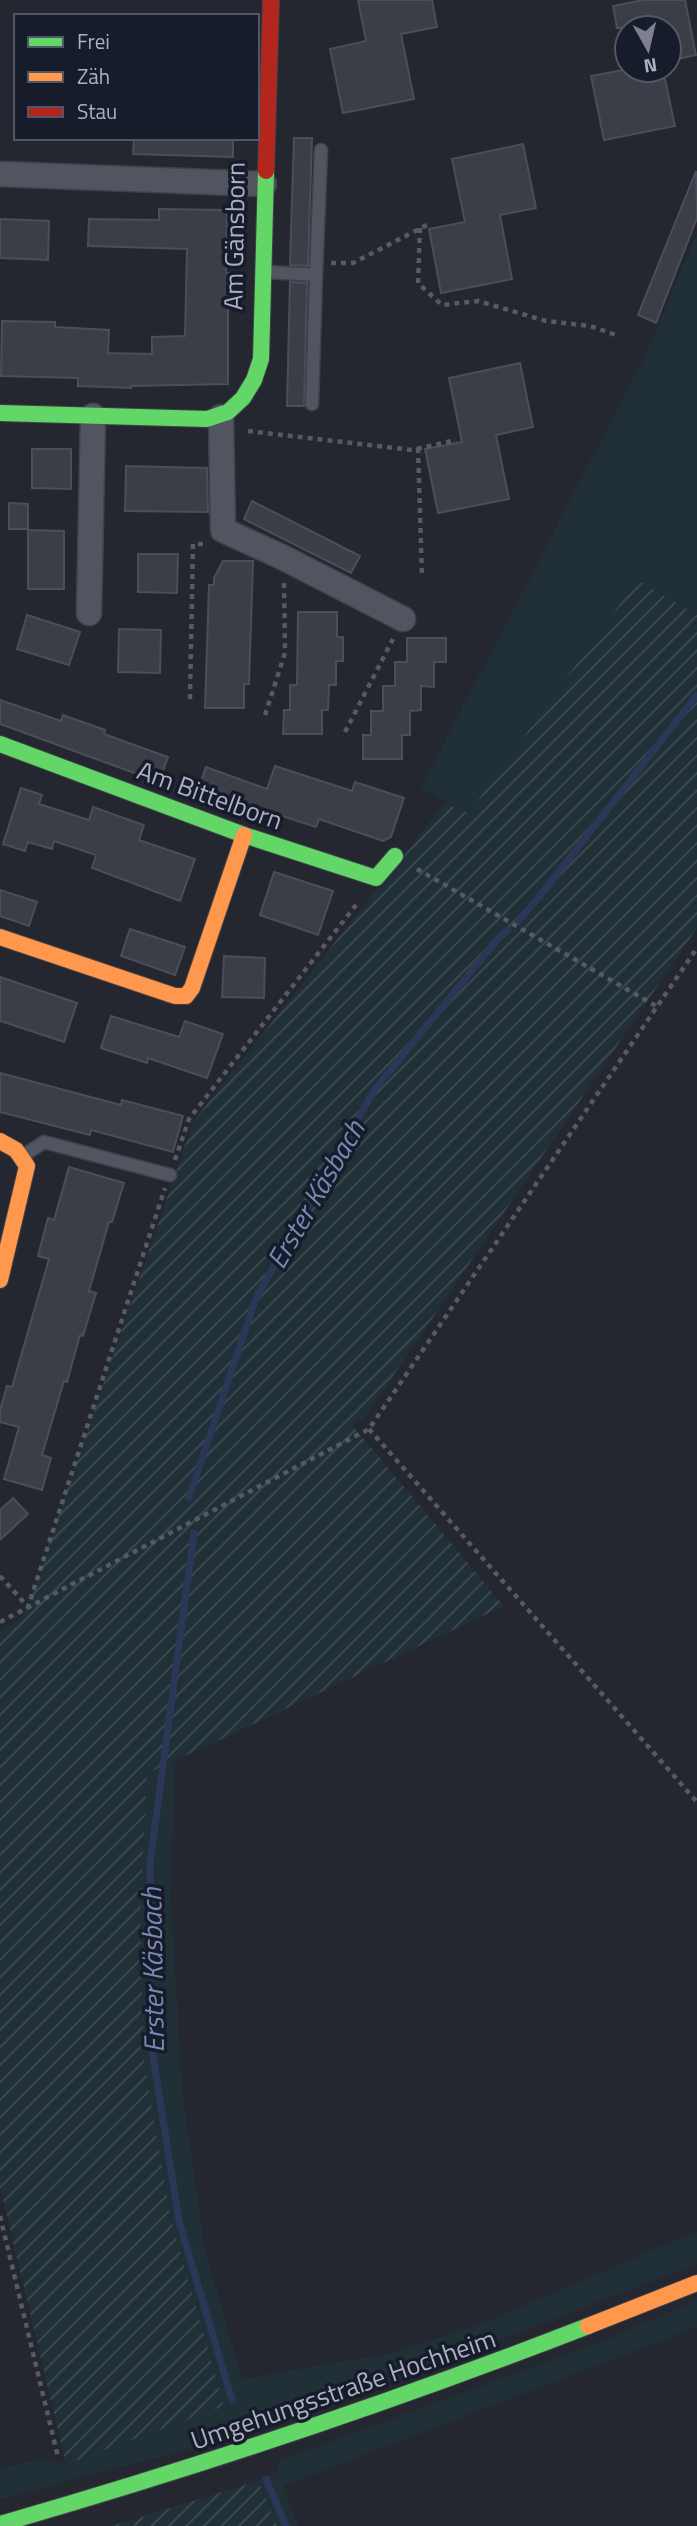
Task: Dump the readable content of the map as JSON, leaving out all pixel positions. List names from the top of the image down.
{
  "streets": {
    "street": ["Am Gänsborn", "Am Bittelborn", "Umgehungsstraße Hochheim"]
  },
  "water": ["Erster Käsbach"],
  "legend": ["Frei", "Zäh", "Stau"],
  "north": "bottom"
}
